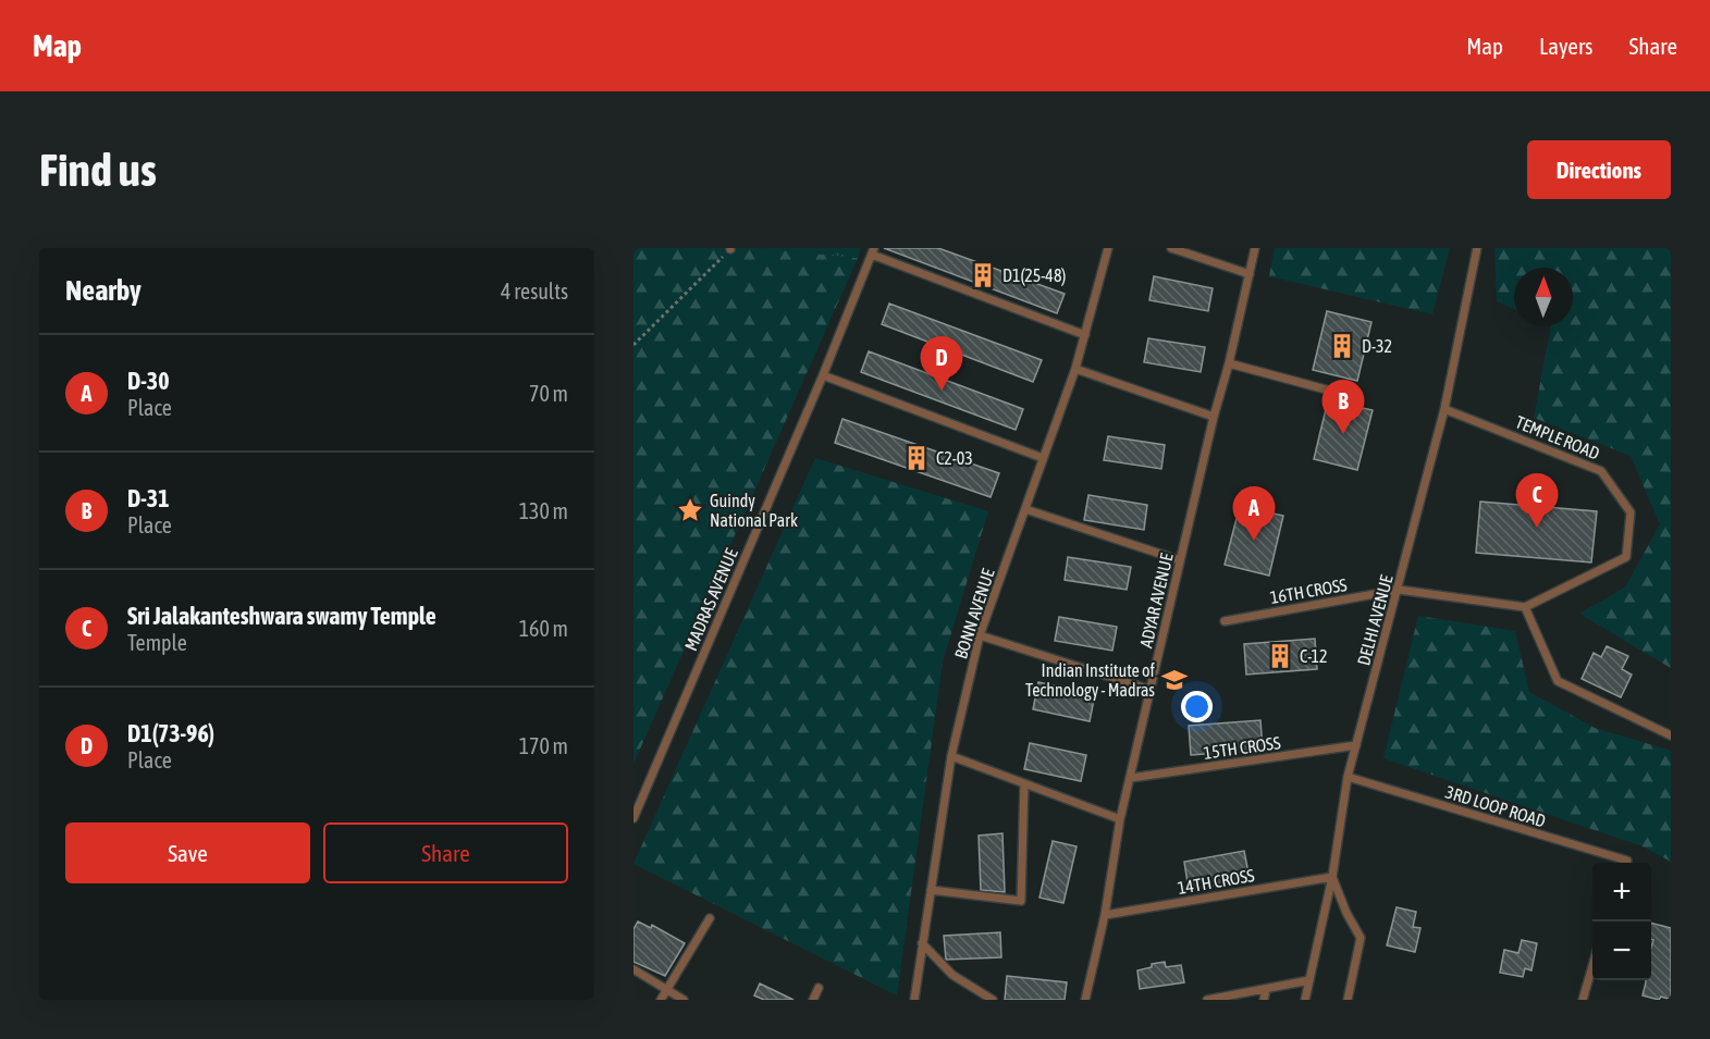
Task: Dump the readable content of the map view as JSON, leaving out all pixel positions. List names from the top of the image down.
{
  "streets": {
    "lane": [
      "TEMPLE ROAD",
      "16TH CROSS",
      "MADRAS AVENUE",
      "ADYAR AVENUE",
      "BONN AVENUE",
      "DELHI AVENUE",
      "15TH CROSS",
      "3RD LOOP ROAD",
      "14TH CROSS"
    ]
  },
  "crossings": [
    ["TEMPLE ROAD", "DELHI AVENUE"],
    ["16TH CROSS", "DELHI AVENUE"],
    ["ADYAR AVENUE", "15TH CROSS"],
    ["ADYAR AVENUE", "14TH CROSS"],
    ["DELHI AVENUE", "15TH CROSS"],
    ["DELHI AVENUE", "3RD LOOP ROAD"],
    ["DELHI AVENUE", "14TH CROSS"]
  ],
  "places": {
    "building": [
      "D1(25-48)",
      "D-32",
      "C2-03",
      "C-12"
    ],
    "place": ["Guindy National Park"],
    "school or university": ["Indian Institute of Technology - Madras"]
  },
  "north": "top",
  "page": {
    "header": "Map",
    "nav": ["Map", "Layers", "Share"],
    "buttons": [
      "Directions",
      ["Save", "Share"]
    ],
    "title": "Find us",
    "heading": ["Nearby", "4 results"],
    "list": [
      {
        "mark": "A",
        "name": "D-30",
        "note": "Place",
        "value": "70 m"
      },
      {
        "mark": "B",
        "name": "D-31",
        "note": "Place",
        "value": "130 m"
      },
      {
        "mark": "C",
        "name": "Sri Jalakanteshwara swamy Temple",
        "note": "Temple",
        "value": "160 m"
      },
      {
        "mark": "D",
        "name": "D1(73-96)",
        "note": "Place",
        "value": "170 m"
      }
    ],
    "pins": [
      "D",
      "B",
      "C",
      "A"
    ],
    "map_buttons": ["+", "−"]
  }
}
